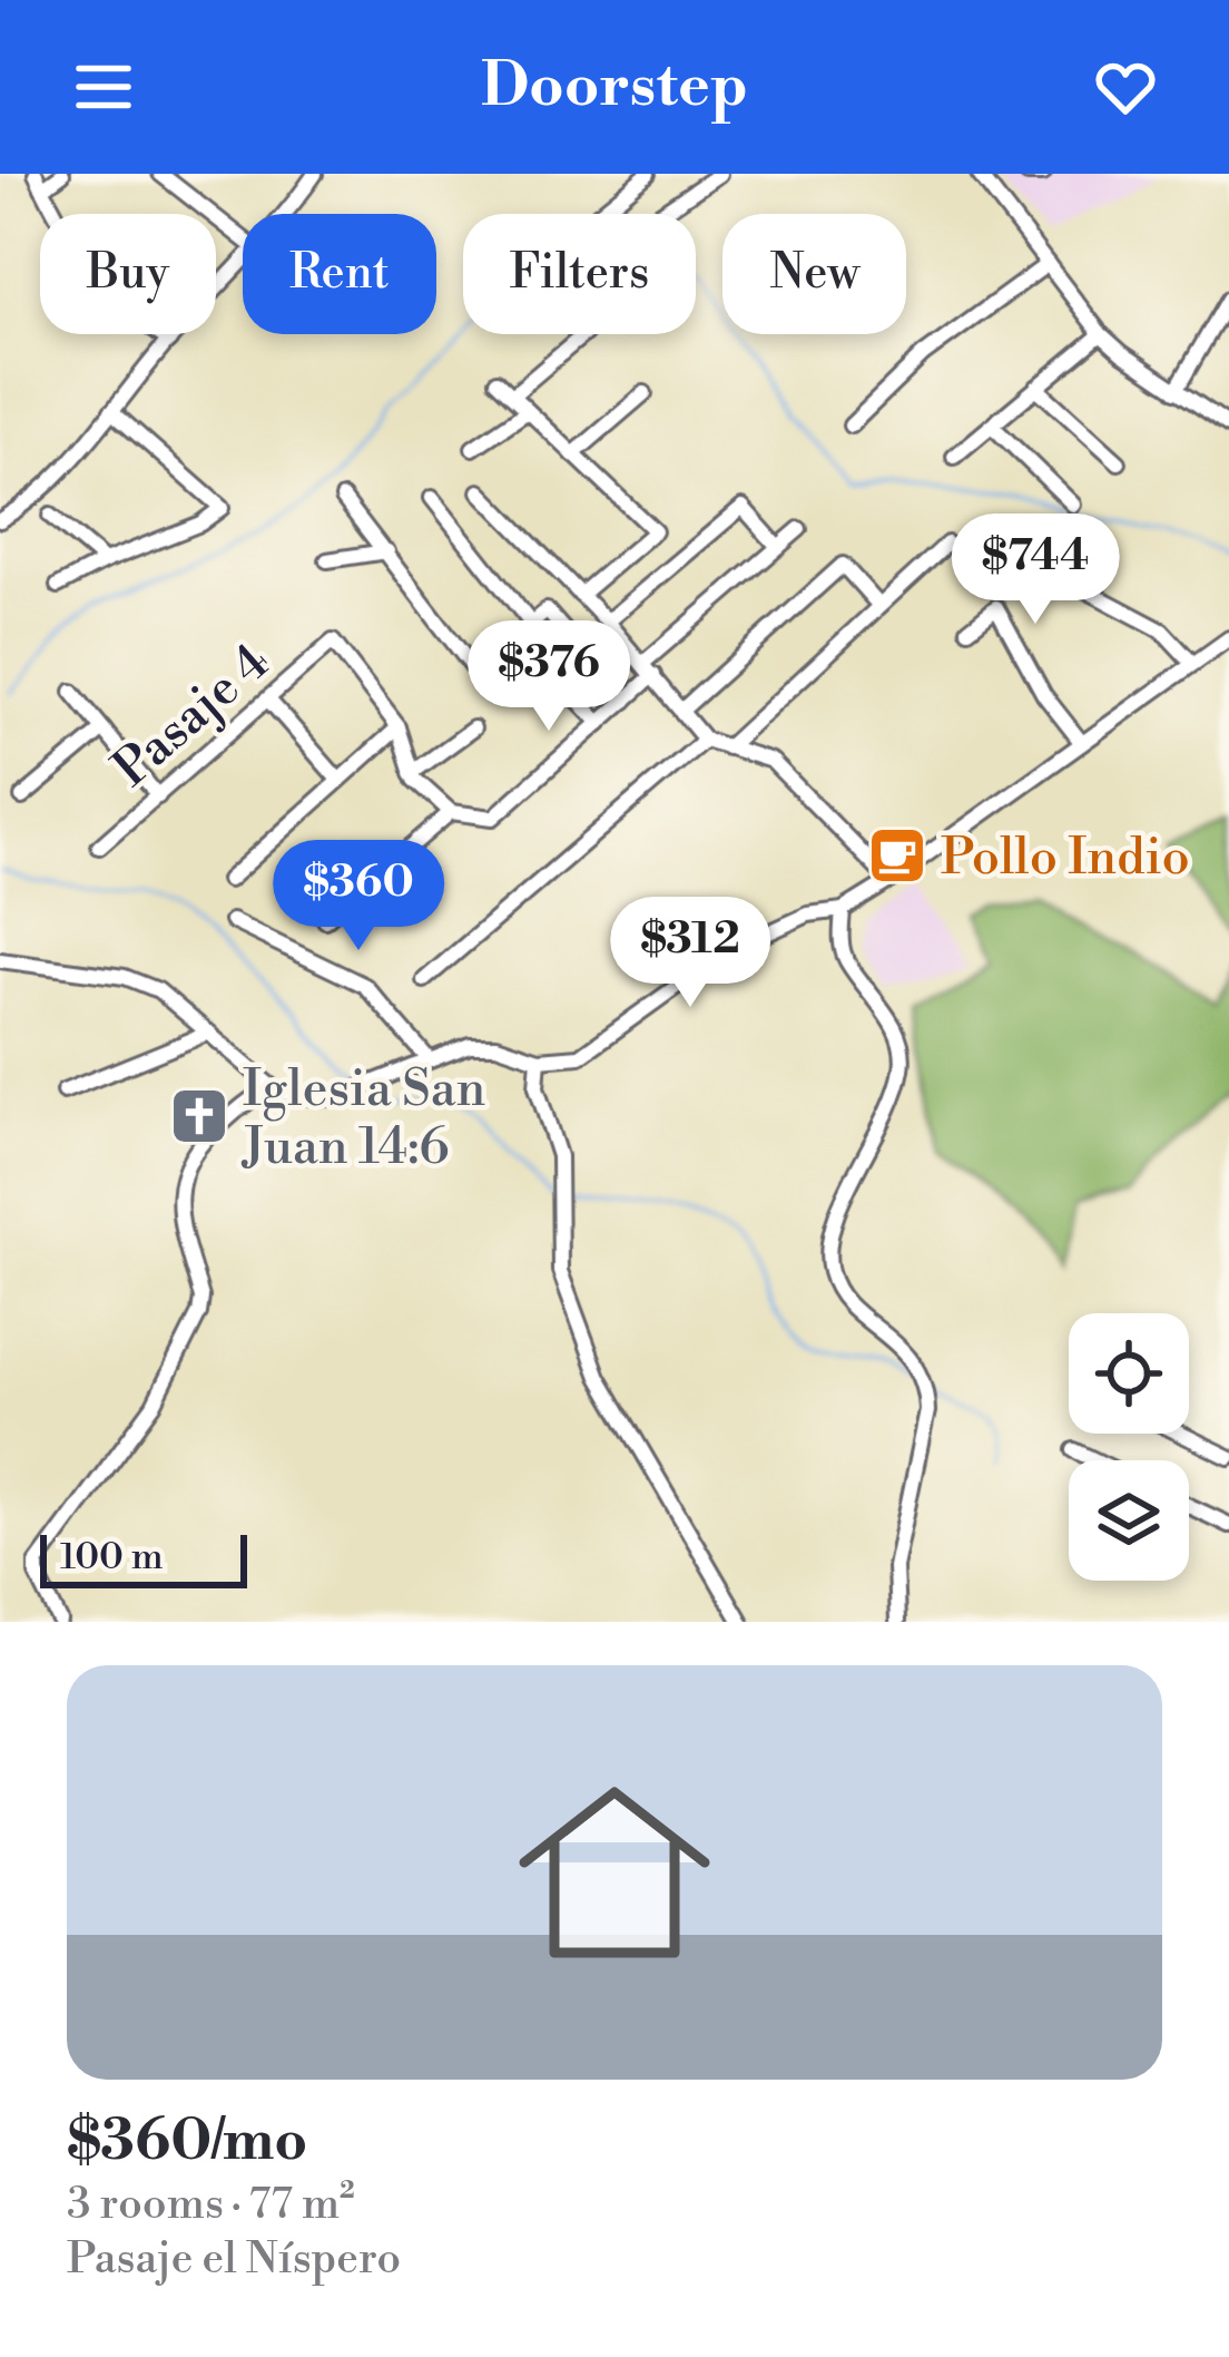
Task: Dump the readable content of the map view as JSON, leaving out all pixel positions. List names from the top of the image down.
{
  "streets": {
    "street": ["Pasaje 4"]
  },
  "places": {
    "cafe": ["Pollo Indio"],
    "church": ["Iglesia San Juan 14:6"]
  },
  "scale_bar": "100 m",
  "page": {
    "header": "Doorstep",
    "chip": [
      "Buy",
      "Rent",
      "Filters",
      "New"
    ],
    "price": [
      "$744",
      "$376",
      "$360",
      "$312"
    ],
    "scale": "100 m",
    "list": [
      {
        "name": "$360/mo",
        "note": "3 rooms · 77 m² · Pasaje el Níspero"
      }
    ]
  }
}
